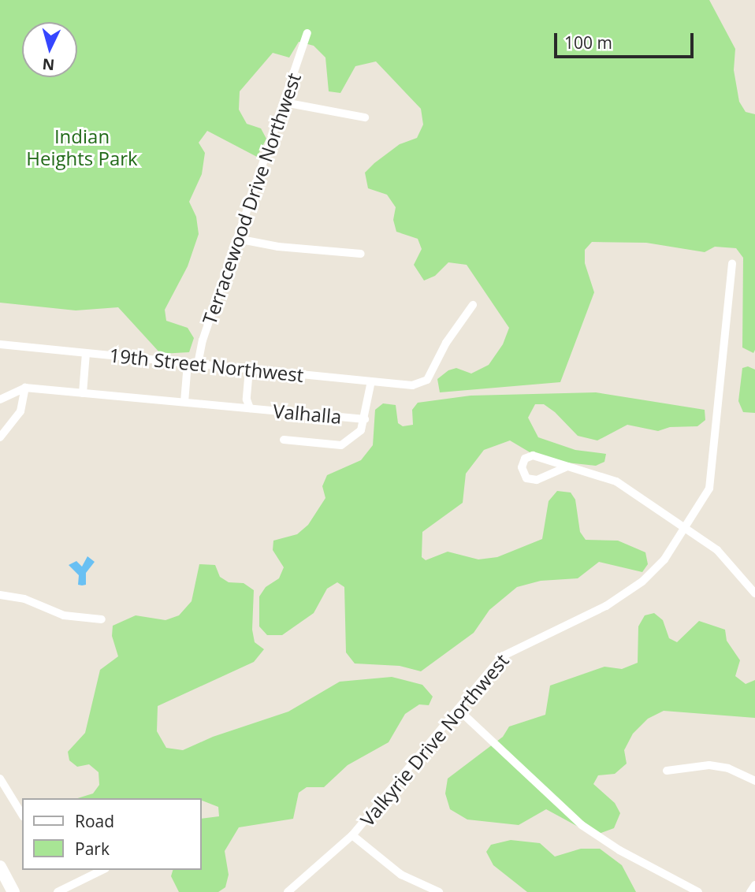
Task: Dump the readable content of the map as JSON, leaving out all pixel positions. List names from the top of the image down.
{
  "streets": {
    "street": [
      "Terracewood Drive Northwest",
      "19th Street Northwest",
      "Valhalla",
      "Valkyrie Drive Northwest"
    ]
  },
  "crossings": [
    ["Terracewood Drive Northwest", "19th Street Northwest"],
    ["19th Street Northwest", "Valhalla"]
  ],
  "parks": ["Indian Heights Park"],
  "legend": ["Road", "Park"],
  "scale_bar": "100 m",
  "north": "bottom"
}
